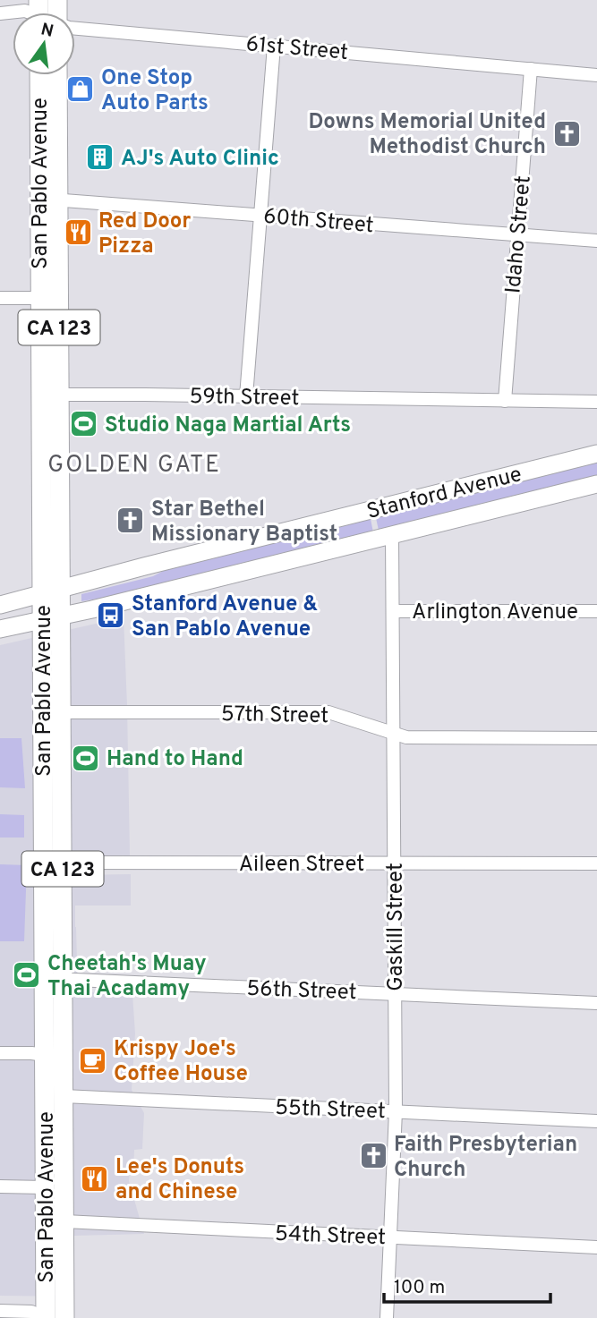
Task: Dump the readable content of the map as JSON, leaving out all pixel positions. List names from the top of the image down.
{
  "streets": {
    "main road": ["San Pablo Avenue", "CA 123", "Stanford Avenue"],
    "street": [
      "61st Street",
      "60th Street",
      "Idaho Street",
      "59th Street",
      "Arlington Avenue",
      "57th Street",
      "Aileen Street",
      "Gaskill Street",
      "56th Street",
      "55th Street",
      "54th Street"
    ]
  },
  "crossings": [
    ["61st Street", "Idaho Street"],
    ["San Pablo Avenue", "60th Street"],
    ["San Pablo Avenue", "59th Street"],
    ["San Pablo Avenue", "Stanford Avenue"],
    ["San Pablo Avenue", "57th Street"],
    ["San Pablo Avenue", "Aileen Street"],
    ["San Pablo Avenue", "56th Street"],
    ["San Pablo Avenue", "55th Street"],
    ["San Pablo Avenue", "54th Street"],
    ["60th Street", "Idaho Street"],
    ["Idaho Street", "59th Street"],
    ["Stanford Avenue", "Gaskill Street"],
    ["Arlington Avenue", "Gaskill Street"],
    ["57th Street", "Gaskill Street"],
    ["Aileen Street", "Gaskill Street"],
    ["Gaskill Street", "56th Street"],
    ["Gaskill Street", "55th Street"],
    ["Gaskill Street", "54th Street"]
  ],
  "districts": ["GOLDEN GATE"],
  "places": {
    "shop": ["One Stop Auto Parts"],
    "church": ["Downs Memorial United Methodist Church", "Star Bethel Missionary Baptist", "Faith Presbyterian Church"],
    "building": ["AJ's Auto Clinic"],
    "restaurant": ["Red Door Pizza", "Lee's Donuts and Chinese"],
    "sports": ["Studio Naga Martial Arts", "Hand to Hand", "Cheetah's Muay Thai Acadamy"],
    "bus stop": ["Stanford Avenue & San Pablo Avenue"],
    "cafe": ["Krispy Joe's Coffee House"]
  },
  "scale_bar": "100 m",
  "north": "top"
}
